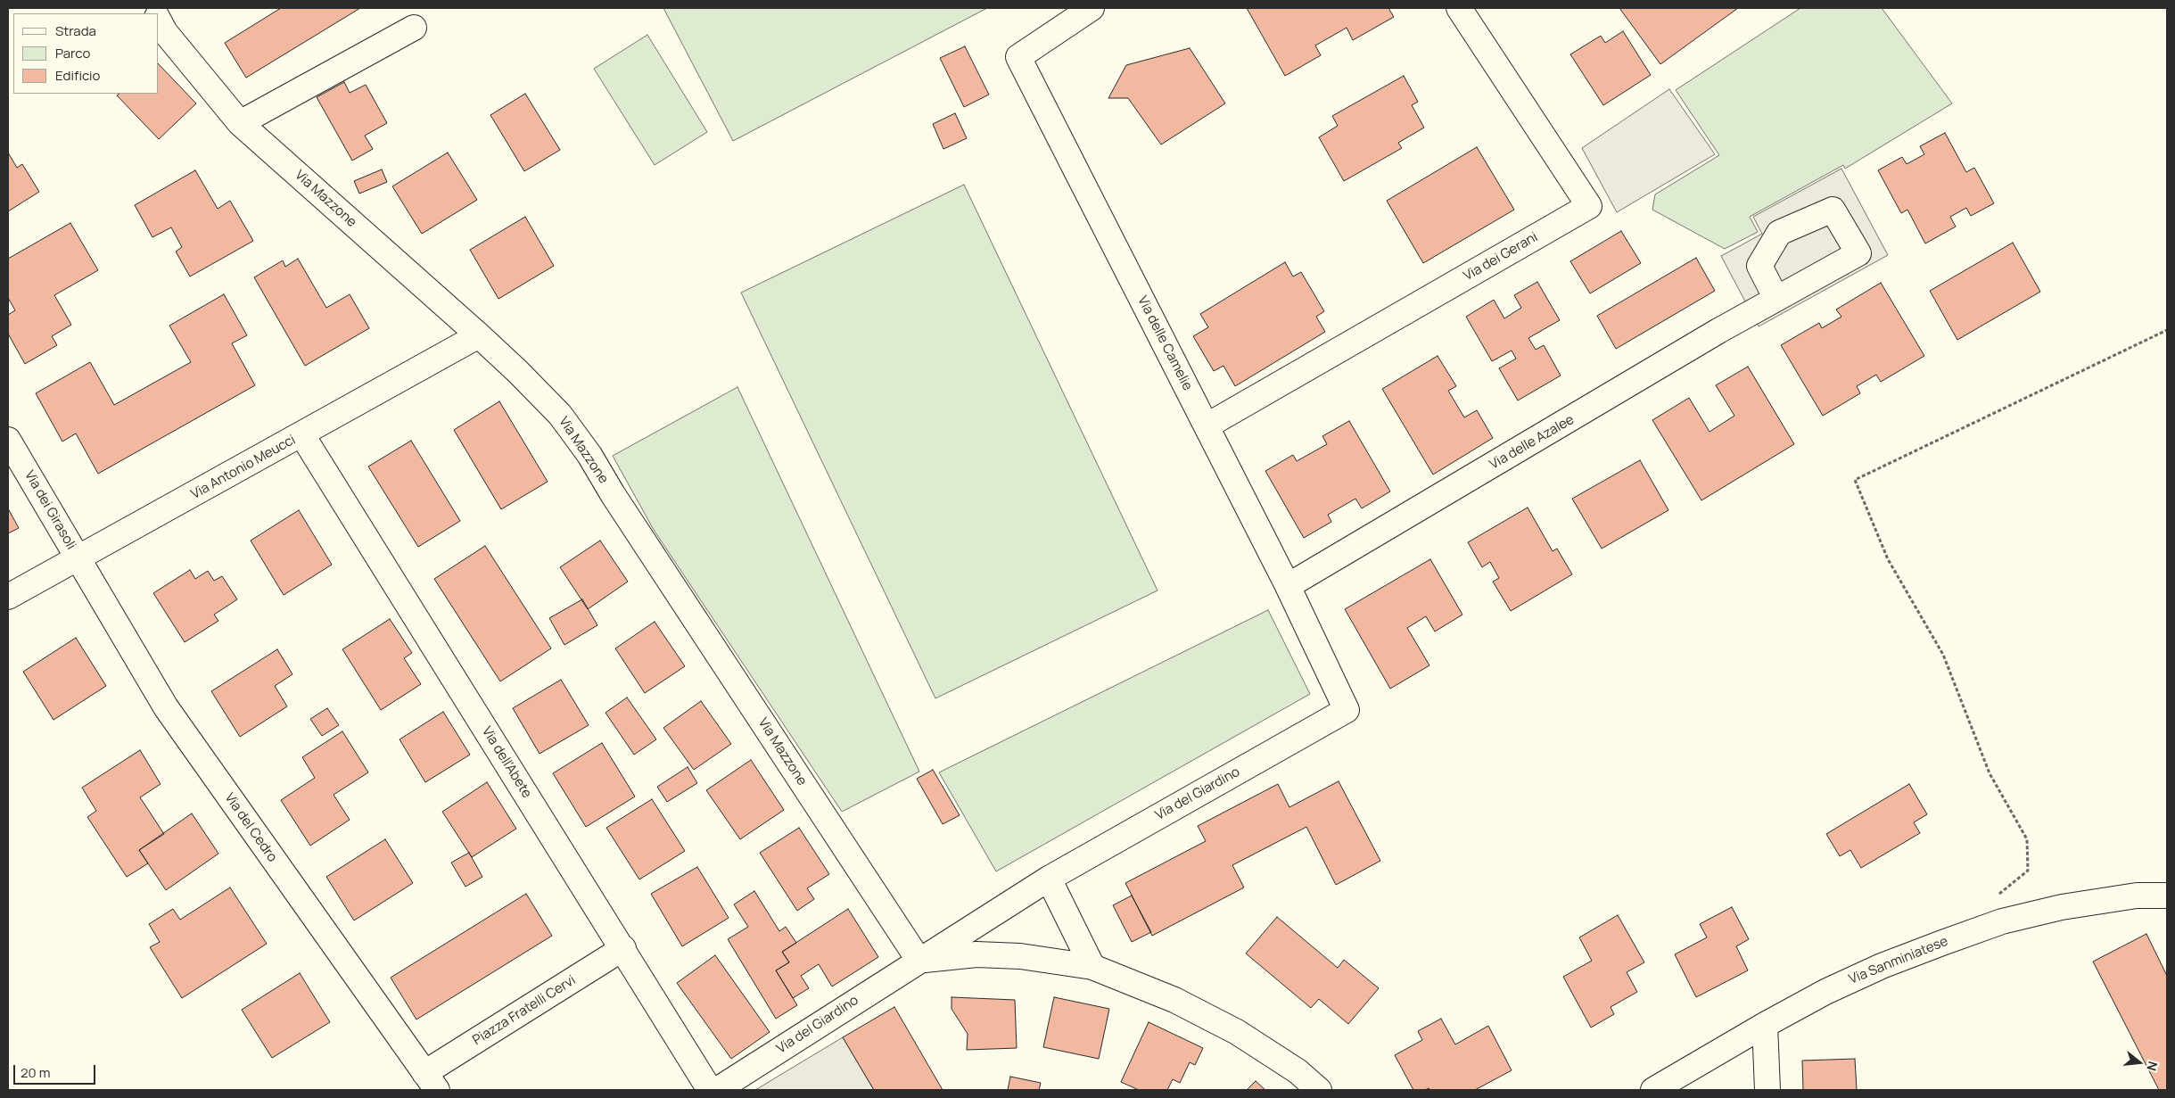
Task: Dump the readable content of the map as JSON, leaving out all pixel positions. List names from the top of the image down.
{
  "streets": {
    "street": [
      "Via Mazzone",
      "Via dei Gerani",
      "Via delle Camelie",
      "Via delle Azalee",
      "Via Antonio Meucci",
      "Via dei Girasoli",
      "Via dell'Abete",
      "Via del Giardino",
      "Via del Cedro",
      "Via Sanminiatese",
      "Piazza Fratelli Cervi"
    ]
  },
  "crossings": [
    ["Via Mazzone", "Via Antonio Meucci"],
    ["Via Mazzone", "Via del Giardino"],
    ["Via dei Gerani", "Via delle Camelie"],
    ["Via delle Camelie", "Via delle Azalee"],
    ["Via delle Camelie", "Via del Giardino"],
    ["Via Antonio Meucci", "Via dei Girasoli"],
    ["Via Antonio Meucci", "Via dell'Abete"],
    ["Via Antonio Meucci", "Via del Cedro"],
    ["Via dei Girasoli", "Via del Cedro"],
    ["Via dell'Abete", "Piazza Fratelli Cervi"],
    ["Via del Cedro", "Piazza Fratelli Cervi"]
  ],
  "legend": ["Strada", "Parco", "Edificio"],
  "scale_bar": "20 m",
  "north": "right"
}
